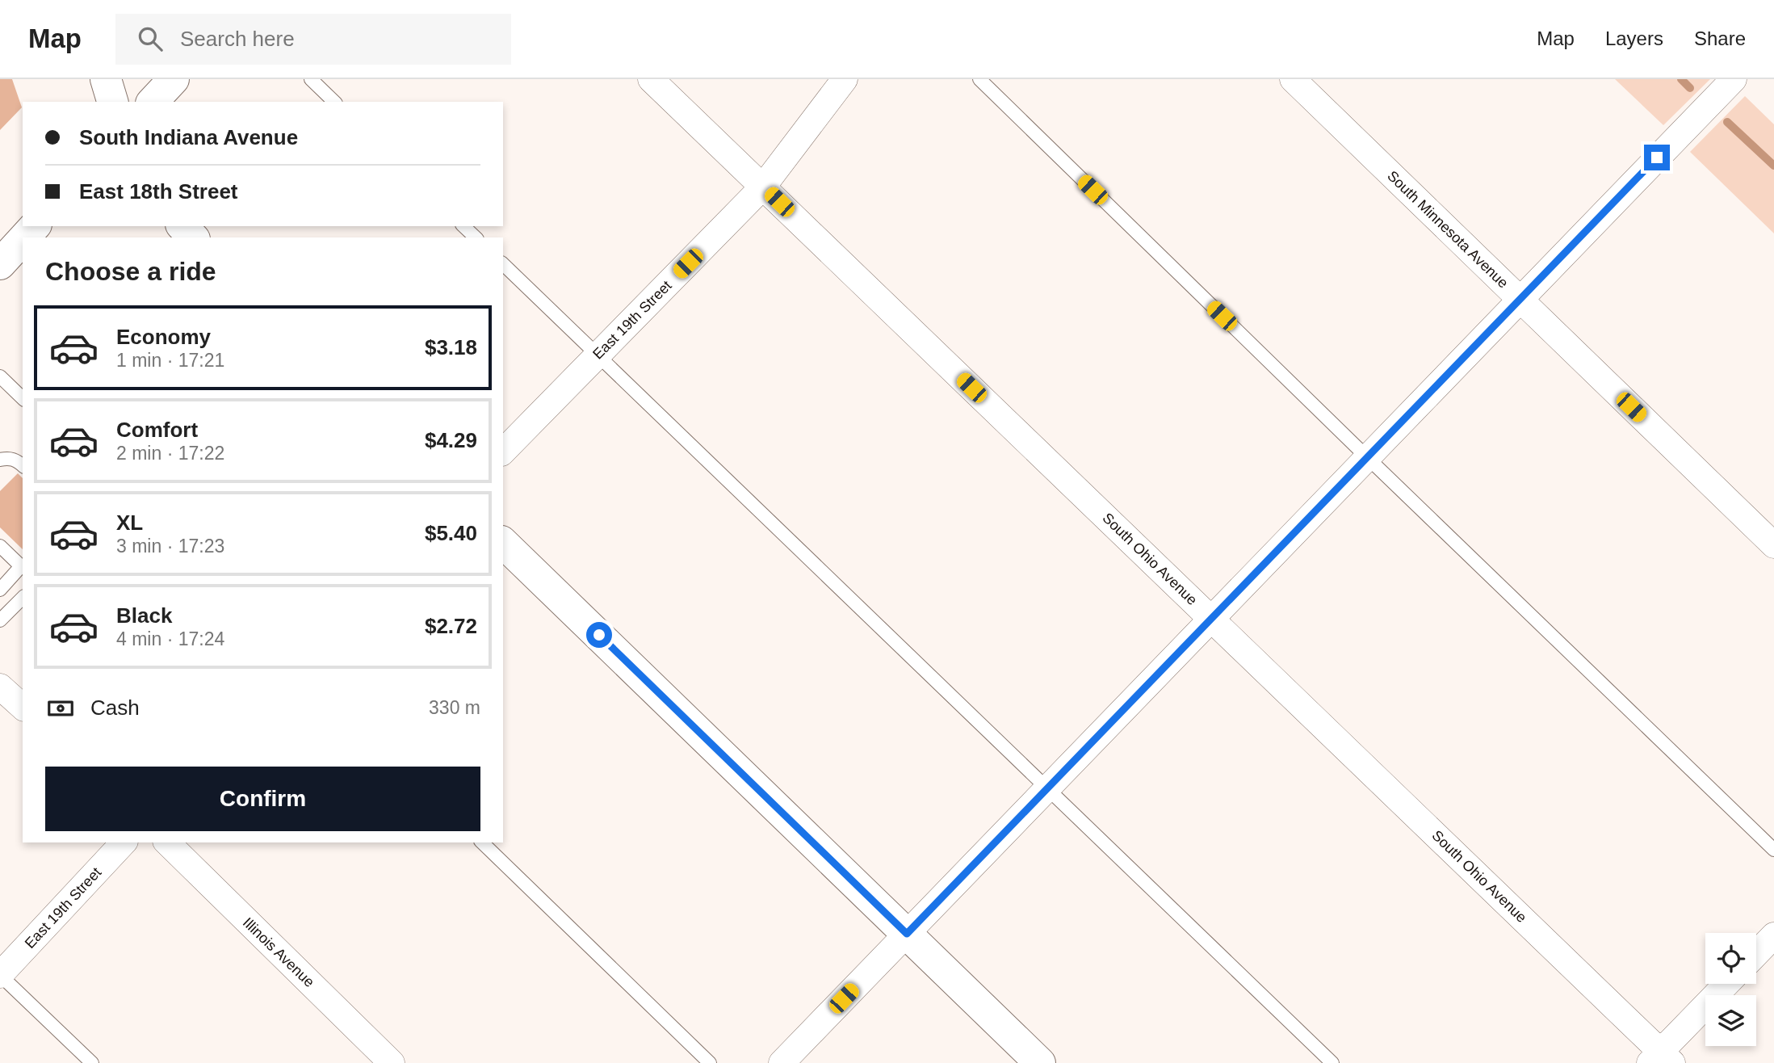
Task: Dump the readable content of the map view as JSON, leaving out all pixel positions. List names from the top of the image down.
{
  "streets": {
    "street": [
      "South Minnesota Avenue",
      "East 19th Street",
      "South Ohio Avenue",
      "Illinois Avenue"
    ]
  },
  "crossings": [
    ["East 19th Street", "South Ohio Avenue"]
  ],
  "page": {
    "header": "Map",
    "search": "Search here",
    "nav": ["Map", "Layers", "Share"],
    "banner": ["South Indiana Avenue", "East 18th Street"],
    "heading": "Choose a ride",
    "list": [
      {
        "name": "Economy",
        "note": "1 min · 17:21",
        "value": "$3.18"
      },
      {
        "name": "Comfort",
        "note": "2 min · 17:22",
        "value": "$4.29"
      },
      {
        "name": "XL",
        "note": "3 min · 17:23",
        "value": "$5.40"
      },
      {
        "name": "Black",
        "note": "4 min · 17:24",
        "value": "$2.72"
      }
    ],
    "pay": ["Cash", "330 m"],
    "buttons": "Confirm"
  }
}
